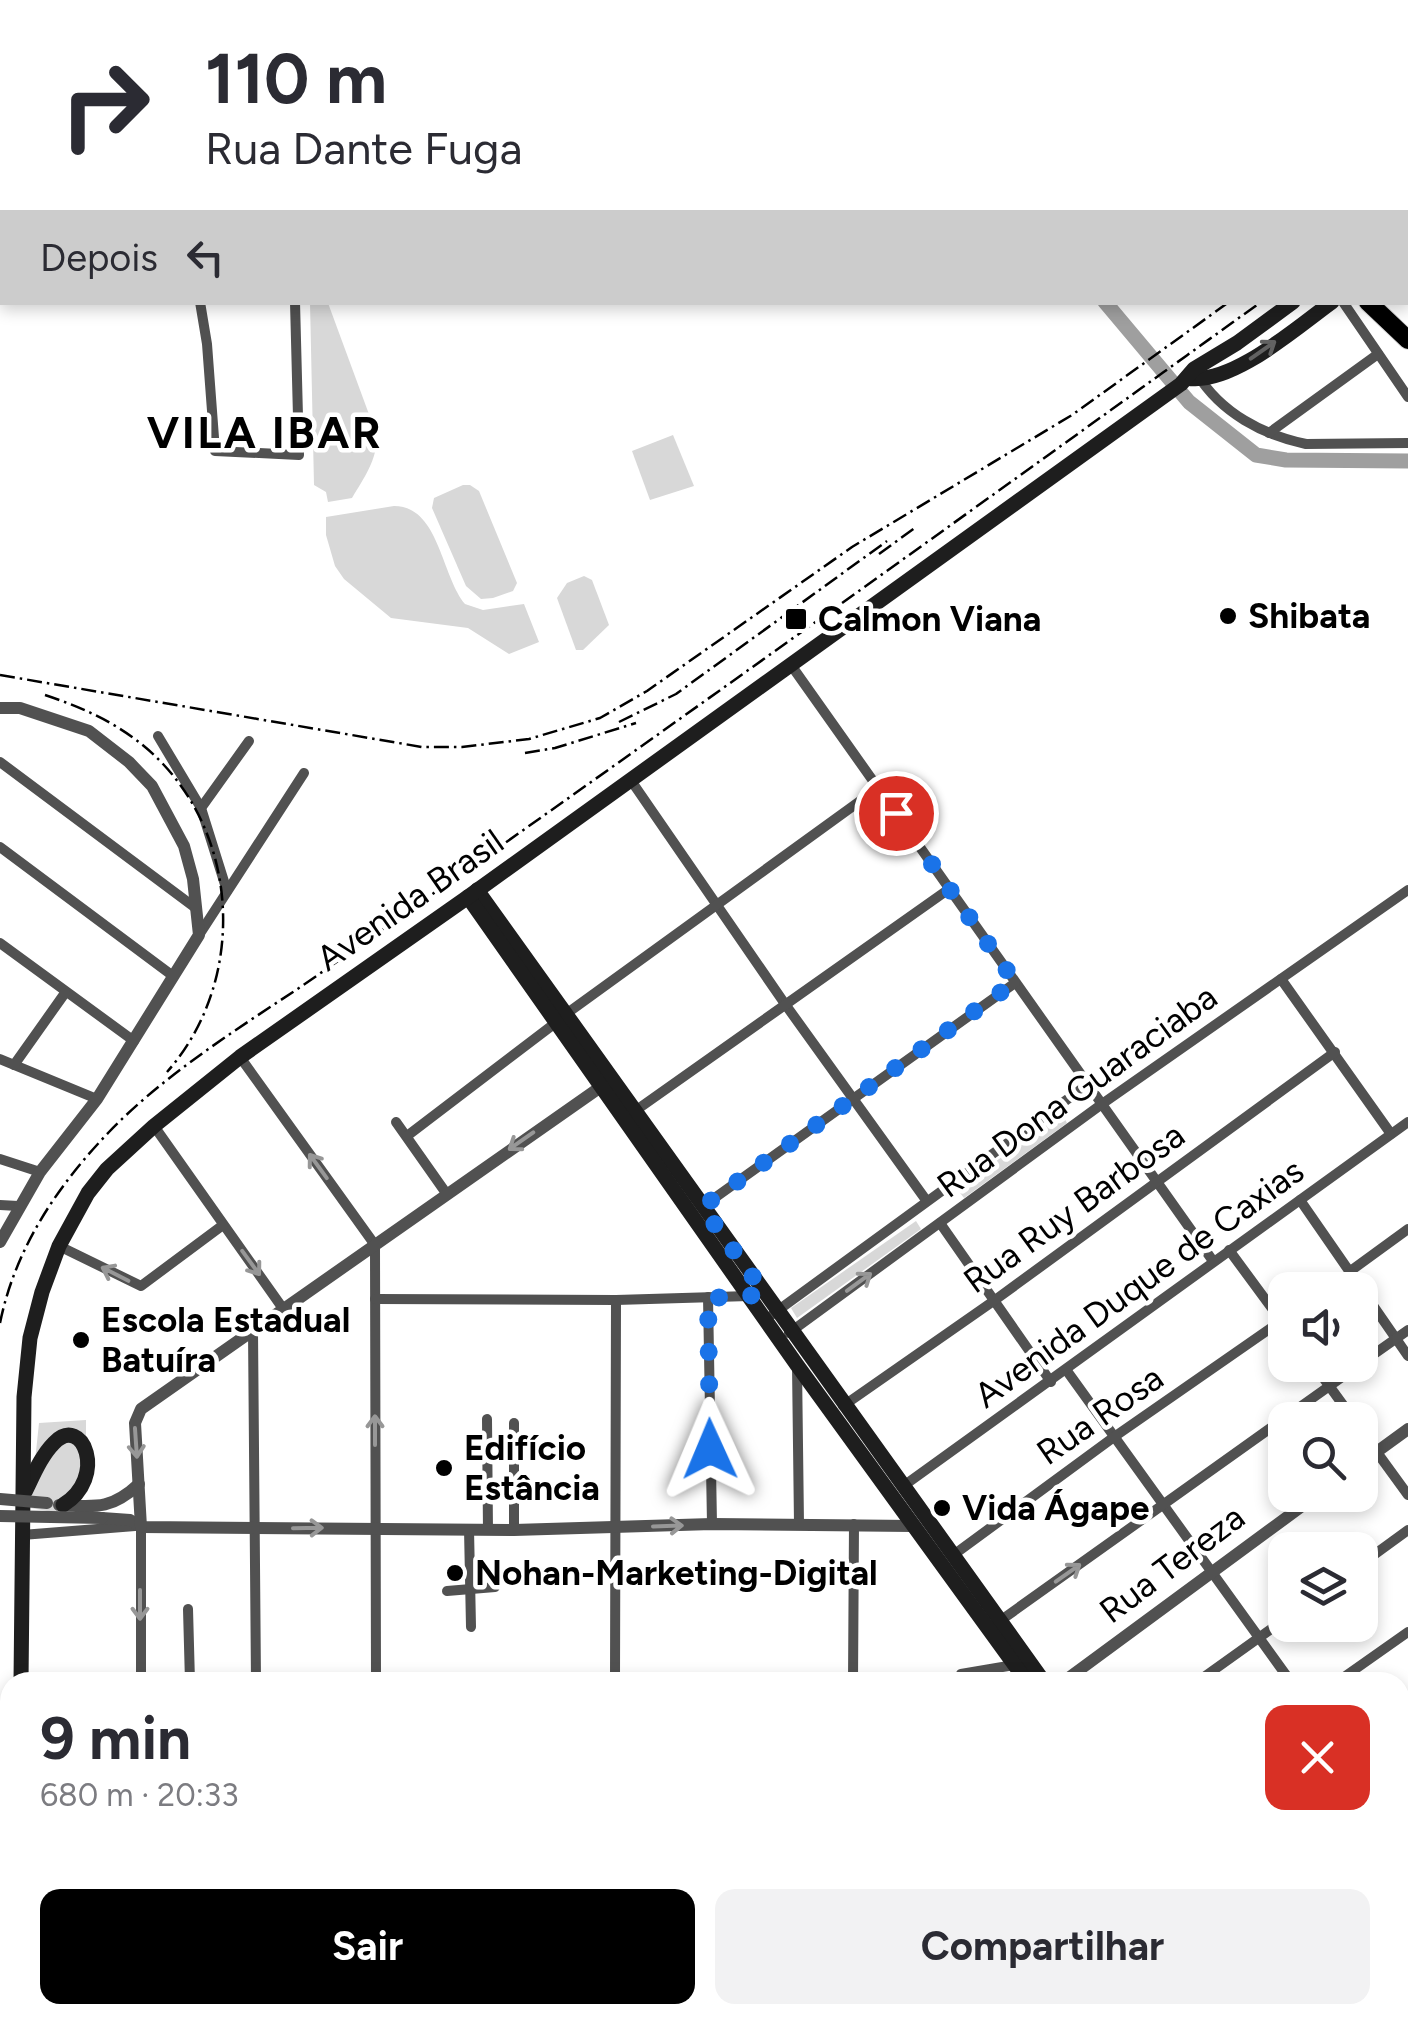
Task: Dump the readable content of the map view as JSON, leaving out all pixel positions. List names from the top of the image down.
{
  "streets": {
    "main road": ["Avenida Brasil"],
    "street": [
      "Rua Dona Guaraciaba",
      "Rua Ruy Barbosa",
      "Avenida Duque de Caxias",
      "Rua Rosa",
      "Rua Tereza"
    ]
  },
  "districts": ["VILA IBAR"],
  "places": {
    "other": [
      "Shibata",
      "Escola Estadual Batuíra",
      "Edifício Estância",
      "Vida Ágape",
      "Nohan-Marketing-Digital"
    ],
    "transit": ["Calmon Viana"]
  },
  "page": {
    "turn": ["110 m", "Rua Dante Fuga"],
    "then": "Depois",
    "heading": ["9 min", "680 m · 20:33"],
    "buttons": ["Sair", "Compartilhar"]
  }
}
